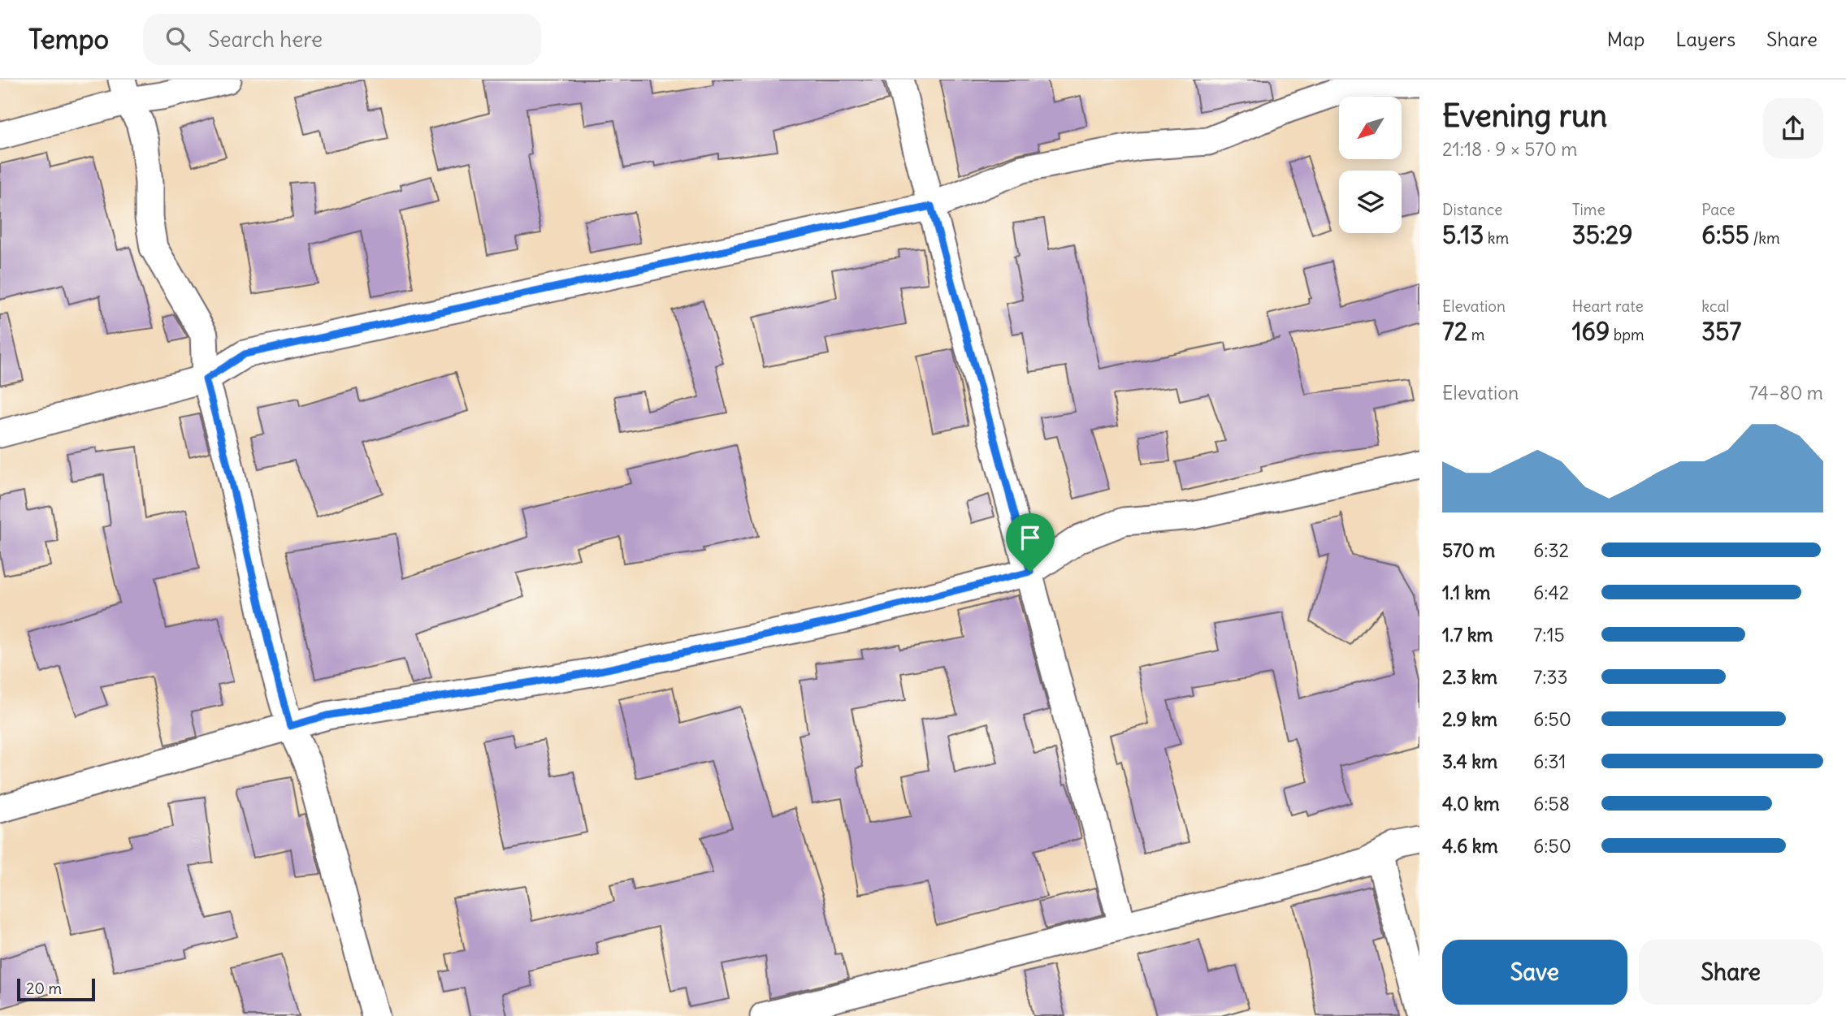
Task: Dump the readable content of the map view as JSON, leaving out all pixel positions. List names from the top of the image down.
{
  "scale_bar": "20 m",
  "north": "bottom left",
  "page": {
    "header": "Tempo",
    "search": "Search here",
    "nav": ["Map", "Layers", "Share"],
    "heading": ["Evening run", "21:18 · 9 × 570 m"],
    "stats": [
      ["Distance", "5.13 km"],
      ["Time", "35:29"],
      ["Pace", "6:55 /km"],
      ["Elevation", "72 m"],
      ["Heart rate", "169 bpm"],
      ["kcal", "357"]
    ],
    "chart": ["Elevation", "74–80 m"],
    "list": [
      {
        "name": "570 m",
        "note": "6:32"
      },
      {
        "name": "1.1 km",
        "note": "6:42"
      },
      {
        "name": "1.7 km",
        "note": "7:15"
      },
      {
        "name": "2.3 km",
        "note": "7:33"
      },
      {
        "name": "2.9 km",
        "note": "6:50"
      },
      {
        "name": "3.4 km",
        "note": "6:31"
      },
      {
        "name": "4.0 km",
        "note": "6:58"
      },
      {
        "name": "4.6 km",
        "note": "6:50"
      }
    ],
    "buttons": ["Save", "Share"],
    "scale": "20 m"
  }
}
